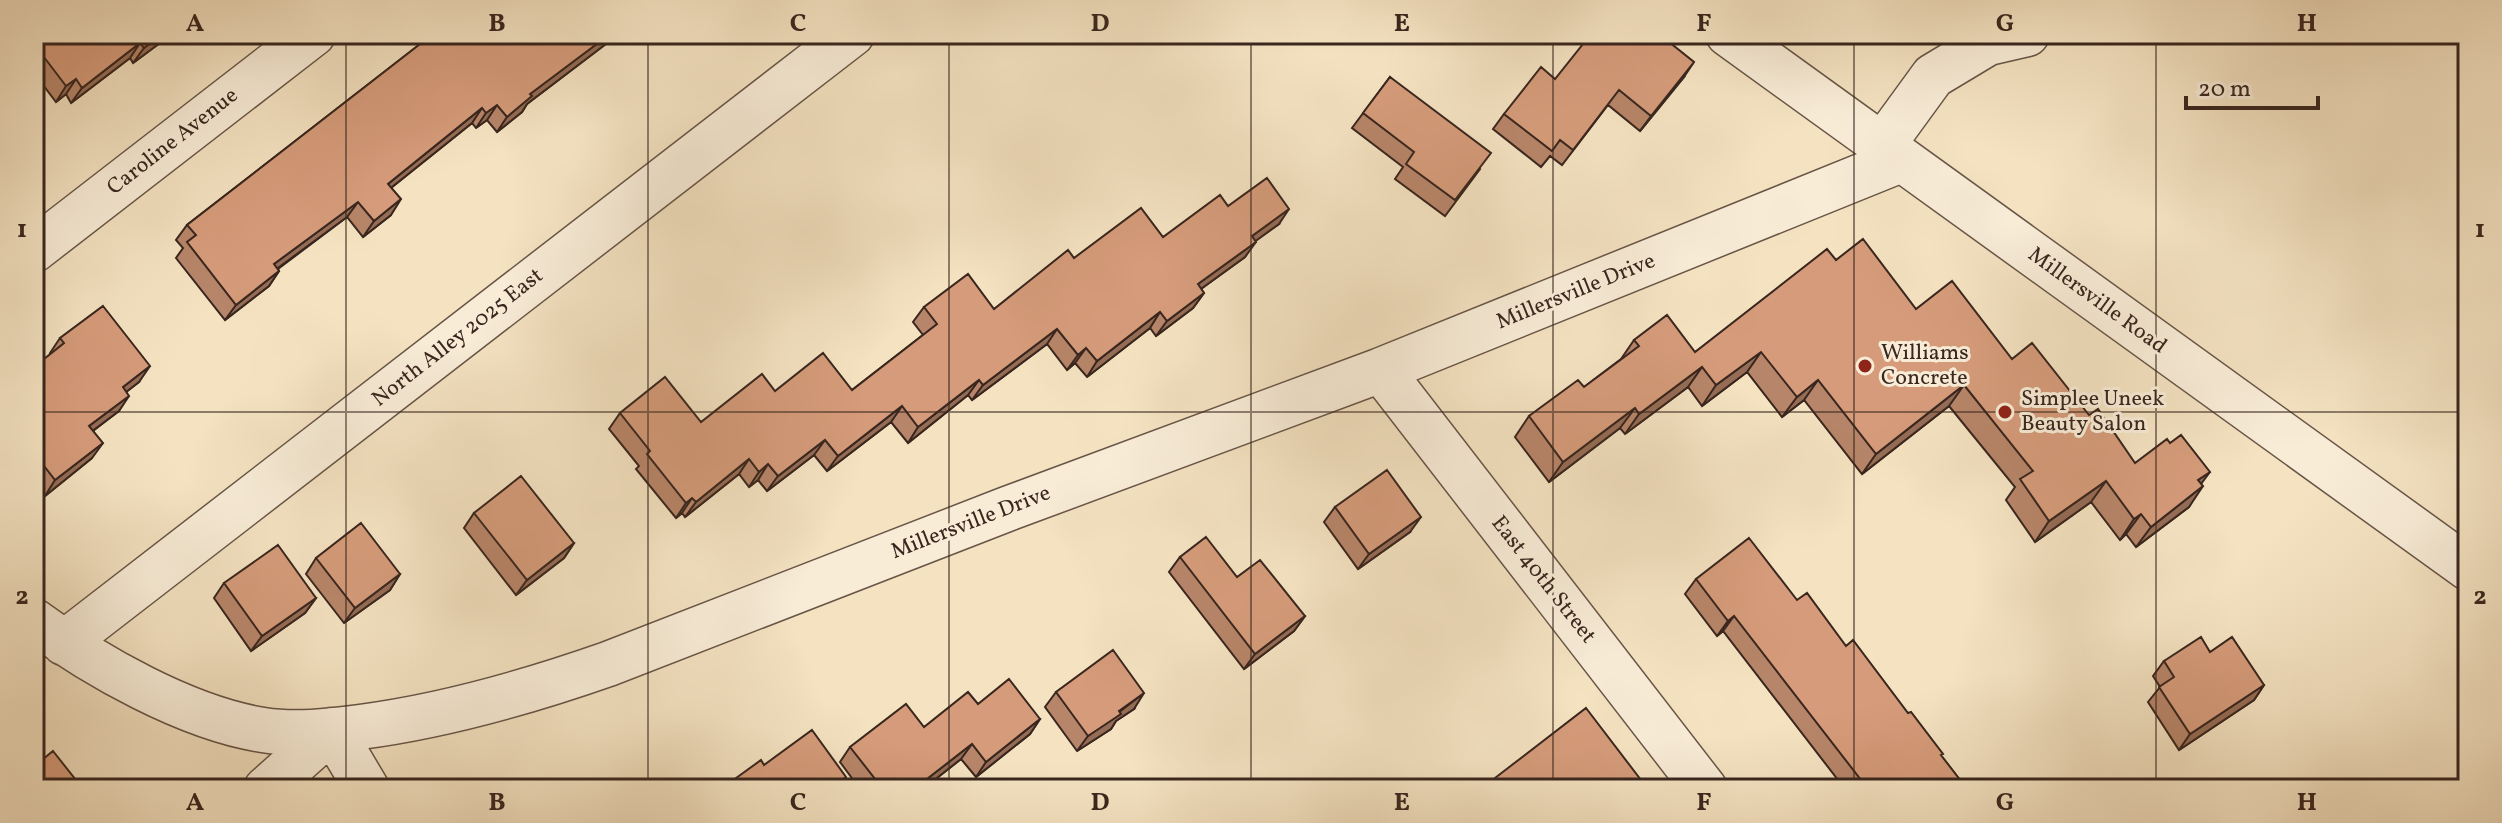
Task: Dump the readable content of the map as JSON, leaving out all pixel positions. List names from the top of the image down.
{
  "streets": {
    "street": [
      "Caroline Avenue",
      "Millersville Drive",
      "Millersville Road",
      "North Alley 2025 East",
      "East 40th Street"
    ]
  },
  "crossings": [
    ["Millersville Drive", "Millersville Road"],
    ["Millersville Drive", "North Alley 2025 East"],
    ["Millersville Drive", "East 40th Street"]
  ],
  "places": ["Williams Concrete", "Simplee Uneek Beauty Salon"],
  "scale_bar": "20 m",
  "grid": {
    "columns": [
      "A",
      "B",
      "C",
      "D",
      "E",
      "F",
      "G",
      "H"
    ],
    "rows": ["1", "2"]
  }
}
